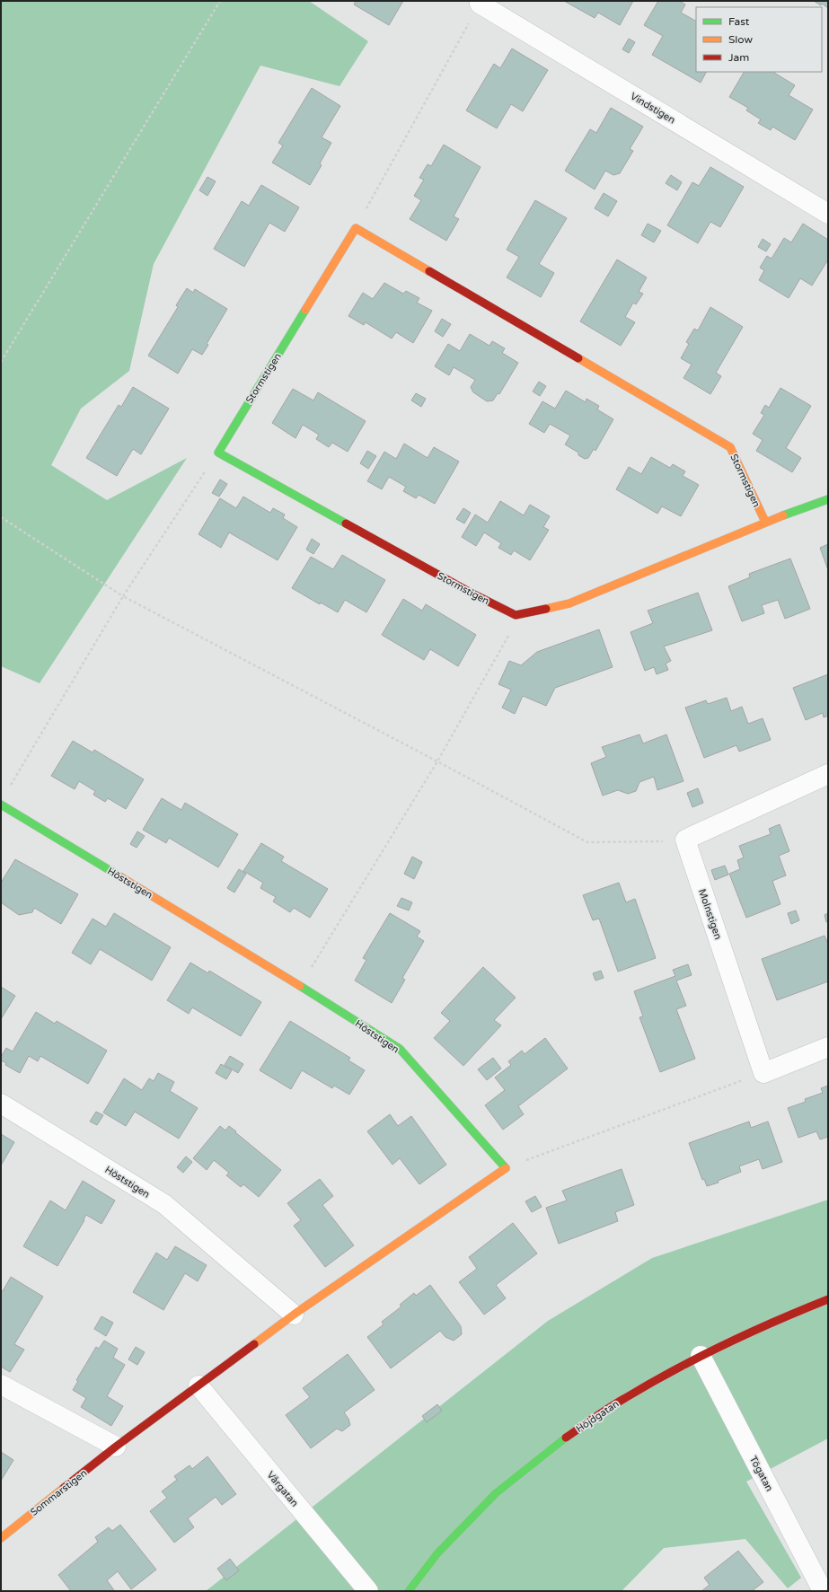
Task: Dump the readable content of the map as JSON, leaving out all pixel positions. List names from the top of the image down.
{
  "streets": {
    "street": [
      "Vindstigen",
      "Stormstigen",
      "Höststigen",
      "Molnstigen",
      "Höjdgatan",
      "Tögatan",
      "Vårgatan",
      "Sommarstigen"
    ]
  },
  "crossings": [
    ["Höjdgatan", "Tögatan"],
    ["Vårgatan", "Sommarstigen"]
  ],
  "legend": ["Fast", "Slow", "Jam"]
}
